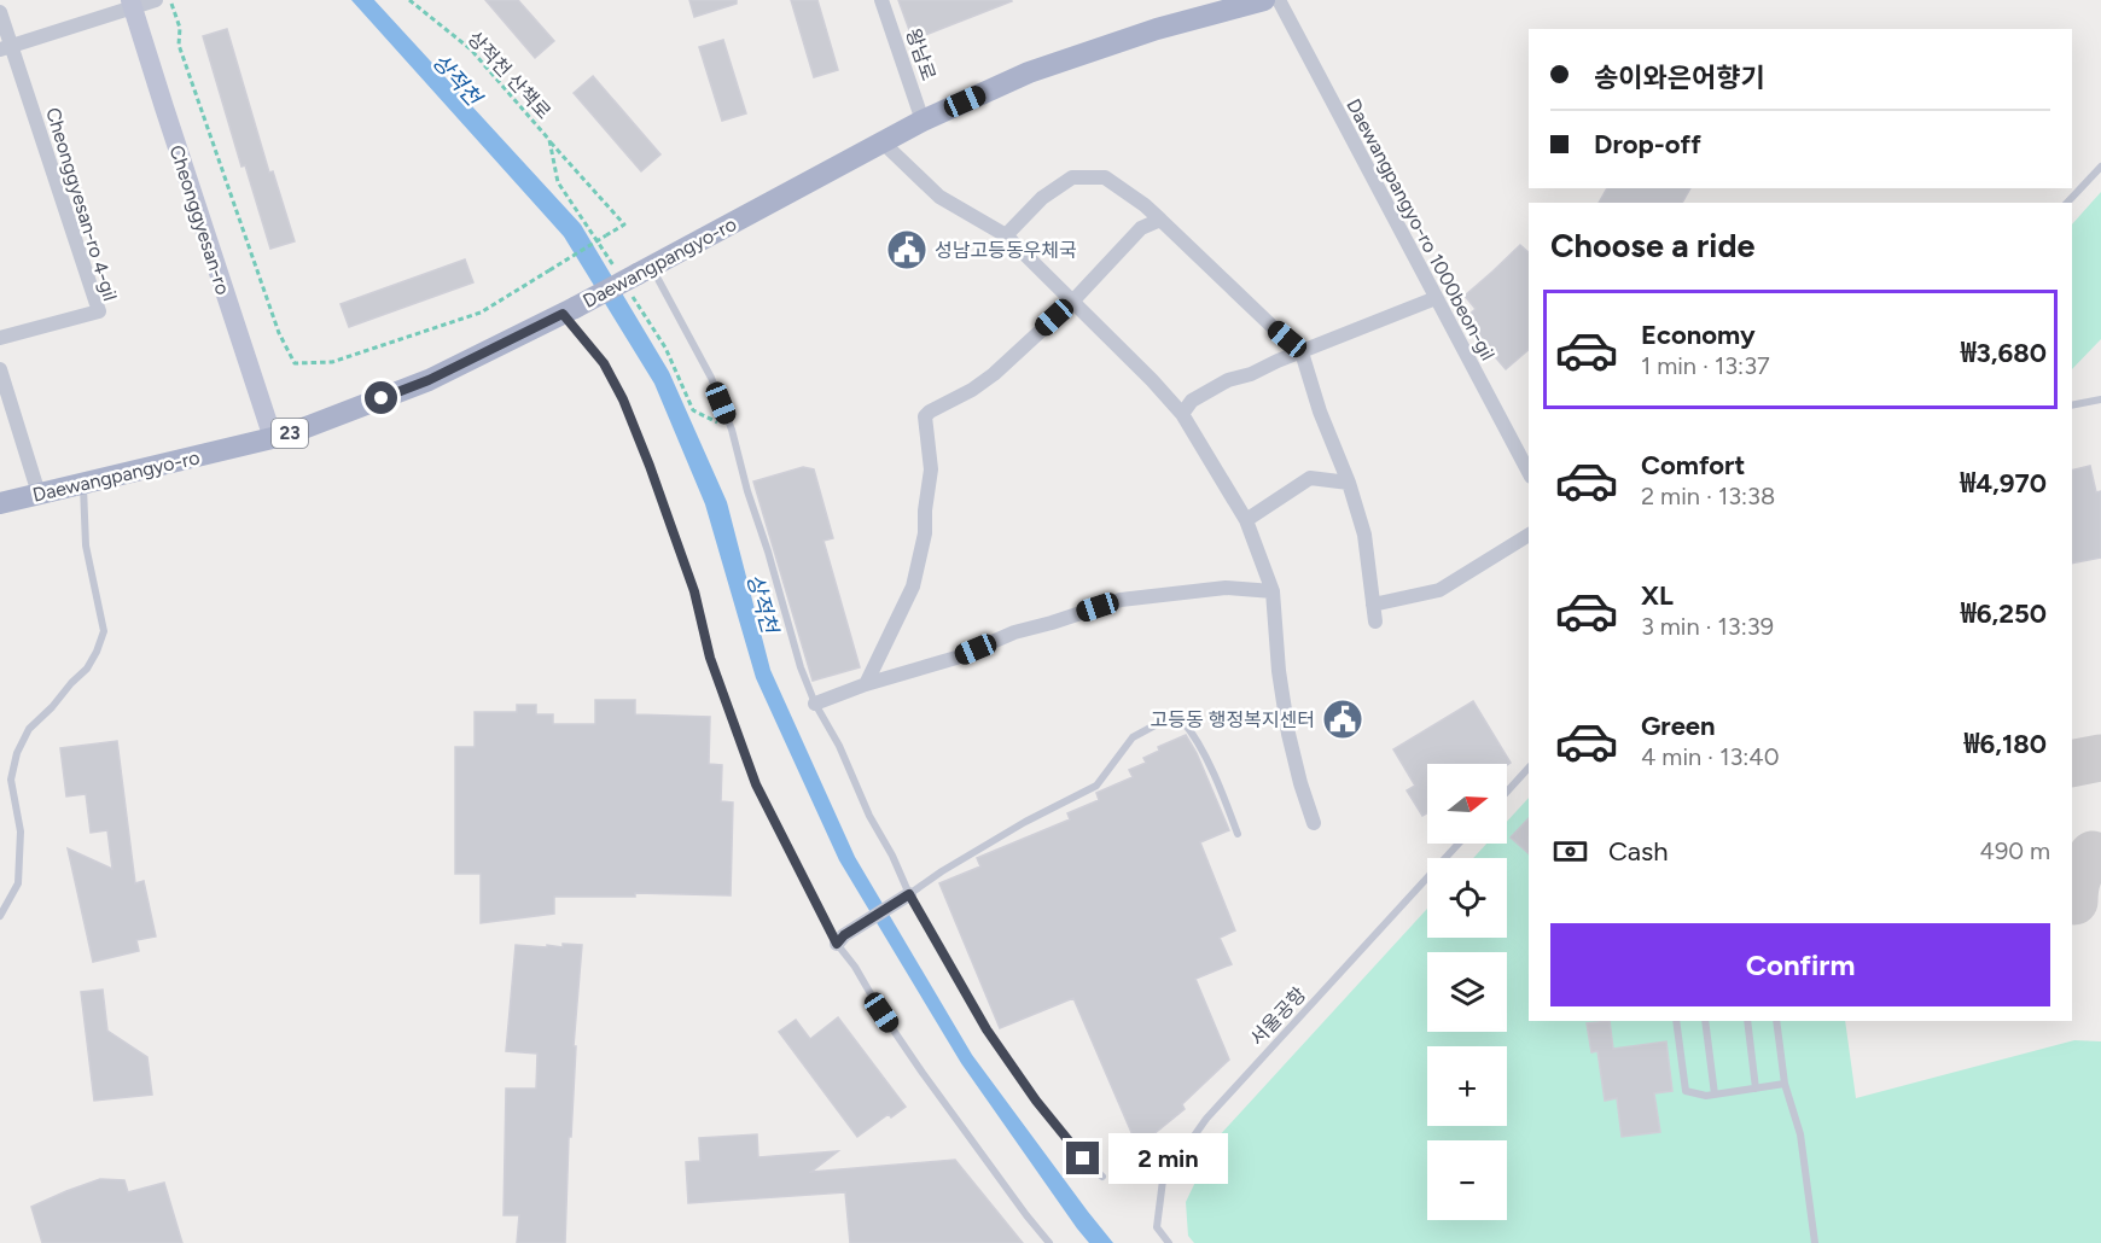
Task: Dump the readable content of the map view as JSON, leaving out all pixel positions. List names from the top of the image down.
{
  "streets": {
    "main road": ["Cheonggyesan-ro", "Daewangpangyo-ro", "23"],
    "street": ["왕남로", "Cheonggyesan-ro 4-gil", "Daewangpangyo-ro 1000beon-gil"],
    "lane": ["서울공항"],
    "path": ["상적천 산책로"]
  },
  "crossings": [
    ["왕남로", "Daewangpangyo-ro"],
    ["상적천 산책로", "Daewangpangyo-ro"],
    ["Cheonggyesan-ro", "Daewangpangyo-ro"]
  ],
  "water": ["상적천"],
  "places": {
    "public building": ["성남고등동우체국", "고등동 행정복지센터"]
  },
  "north": "right",
  "page": {
    "banner": ["송이와은어향기", "Drop-off"],
    "heading": "Choose a ride",
    "list": [
      {
        "name": "Economy",
        "note": "1 min · 13:37",
        "value": "₩3,680"
      },
      {
        "name": "Comfort",
        "note": "2 min · 13:38",
        "value": "₩4,970"
      },
      {
        "name": "XL",
        "note": "3 min · 13:39",
        "value": "₩6,250"
      },
      {
        "name": "Green",
        "note": "4 min · 13:40",
        "value": "₩6,180"
      }
    ],
    "map_buttons": ["+", "−"],
    "pay": ["Cash", "490 m"],
    "buttons": "Confirm",
    "bubble": "2 min"
  }
}
